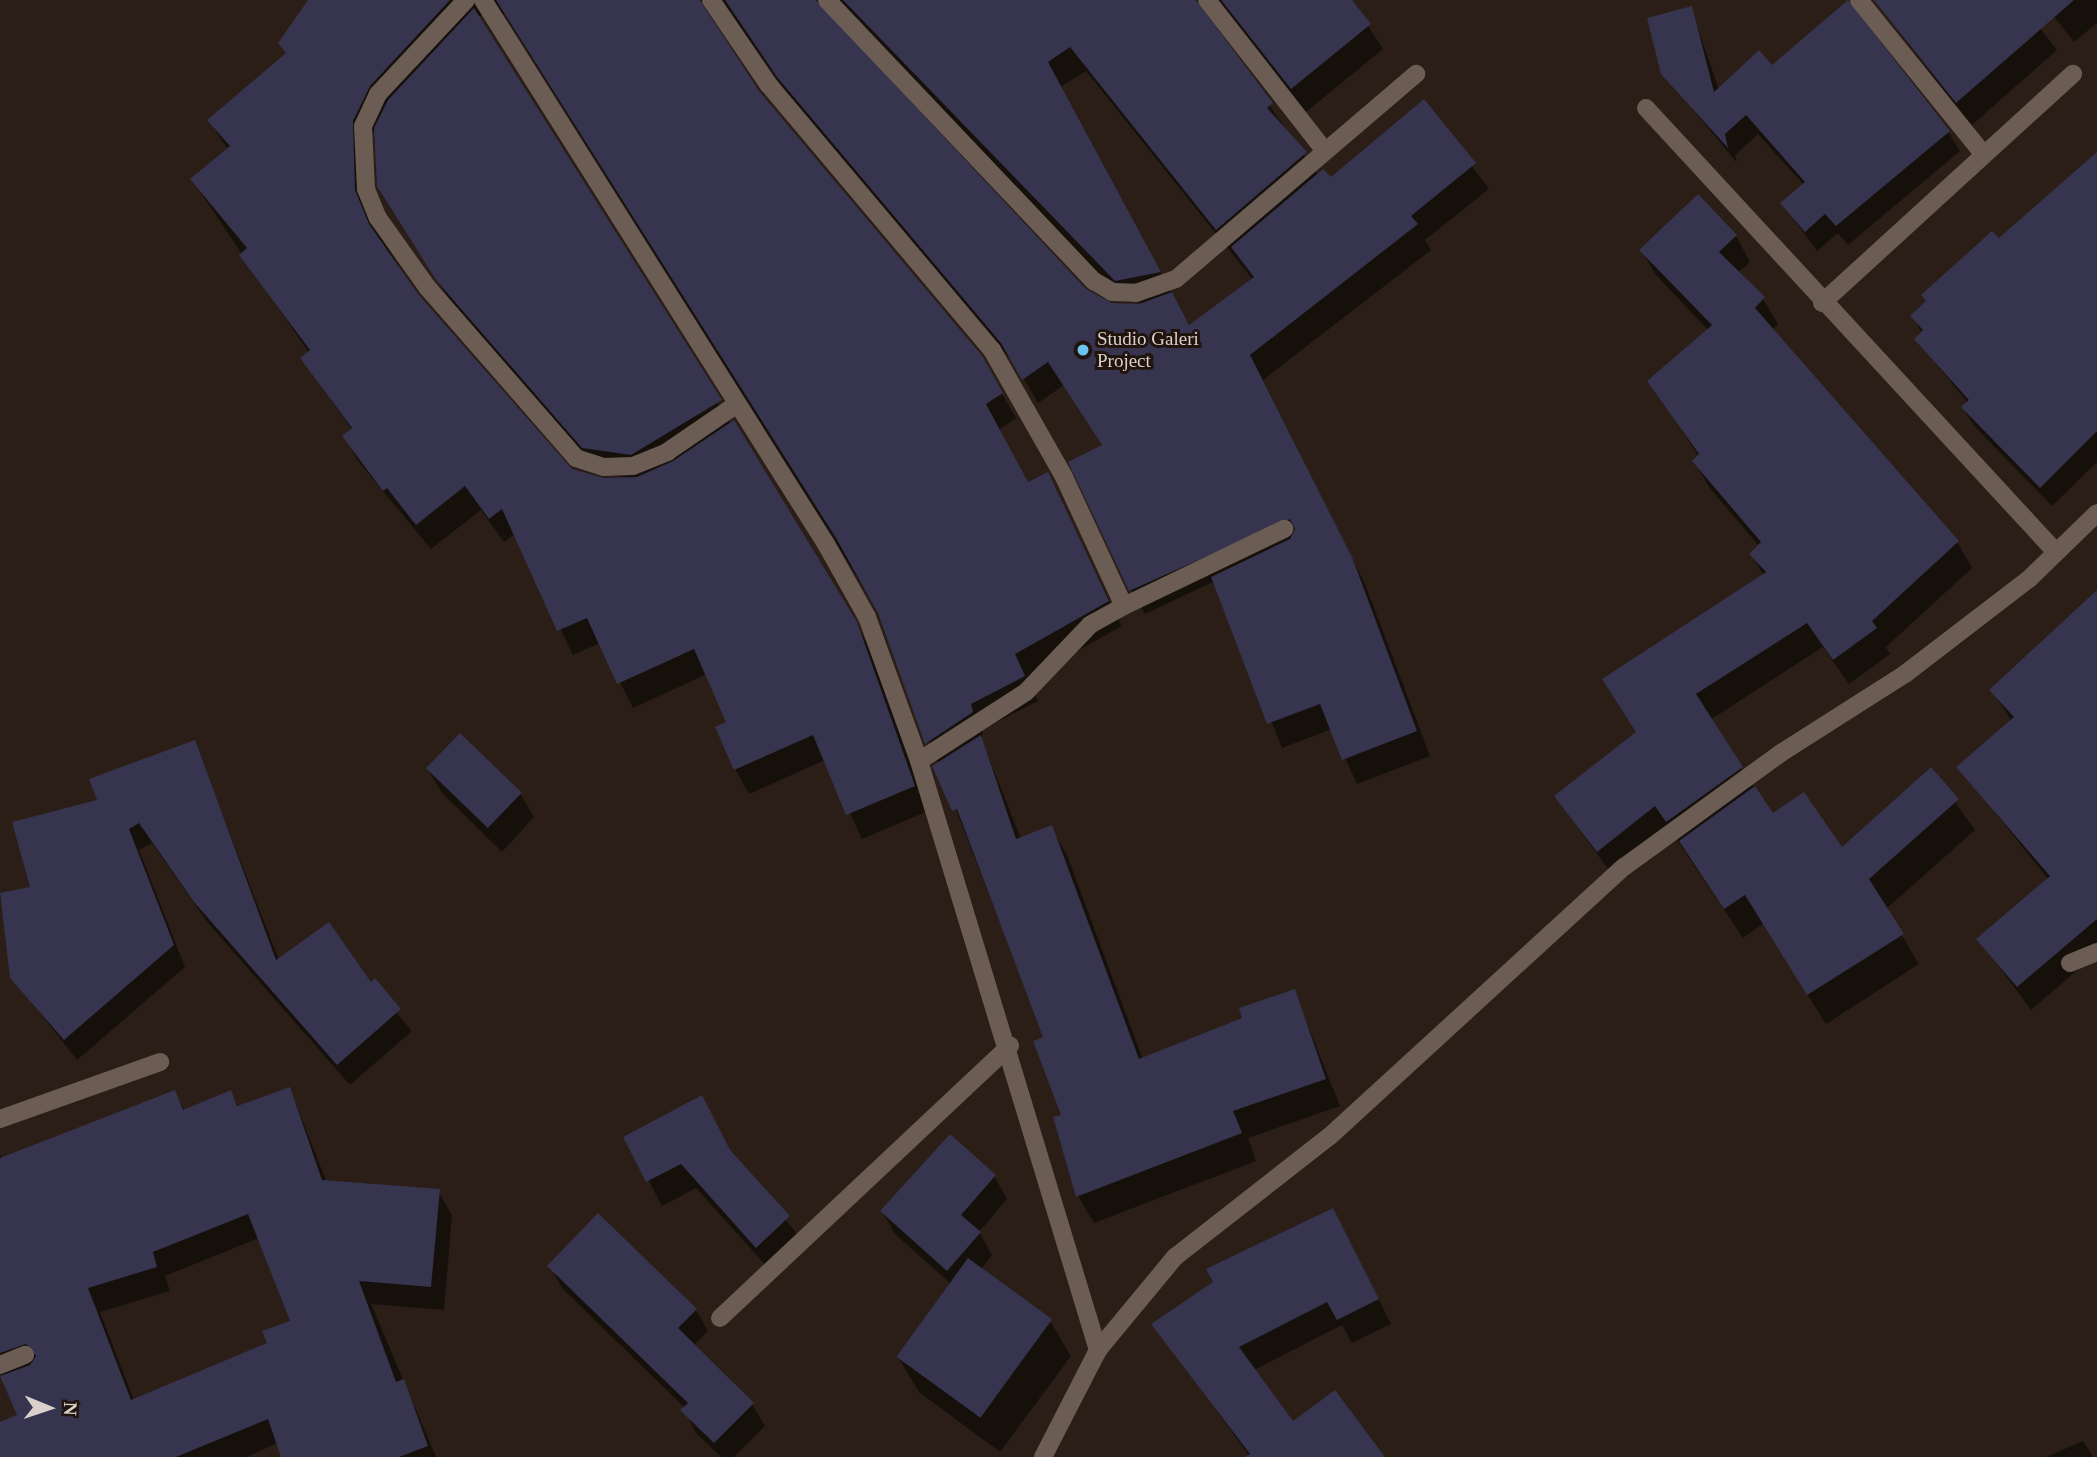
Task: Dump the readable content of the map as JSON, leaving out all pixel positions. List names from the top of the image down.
{
  "places": ["Studio Galeri Project"],
  "north": "right"
}
